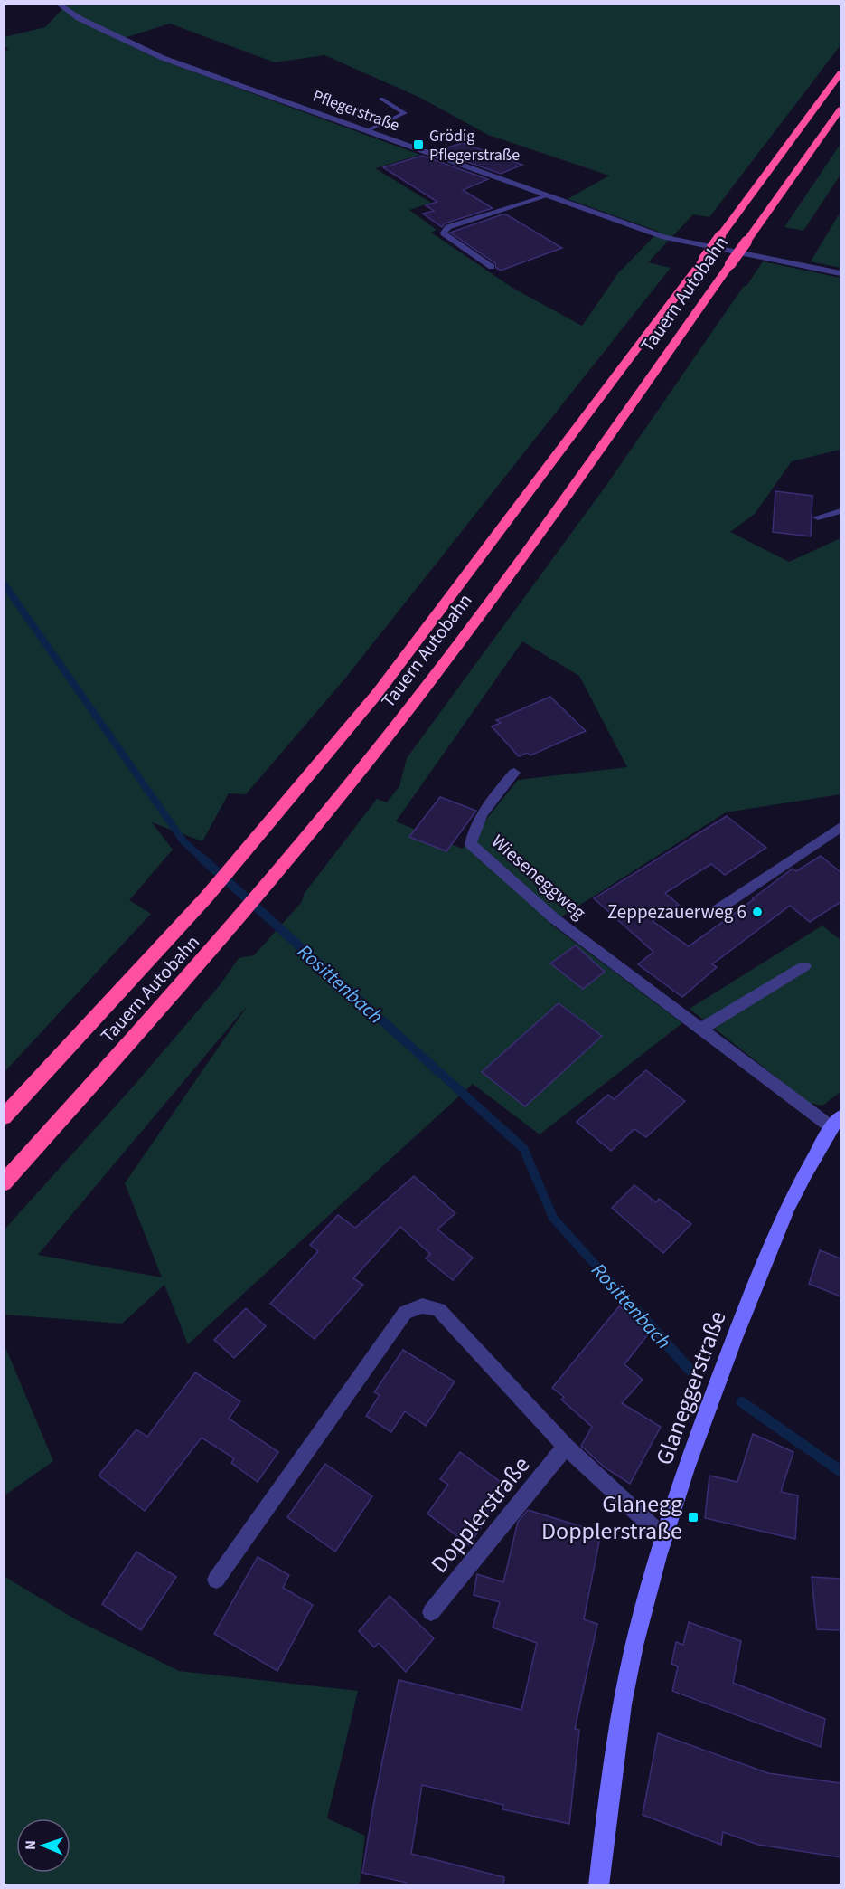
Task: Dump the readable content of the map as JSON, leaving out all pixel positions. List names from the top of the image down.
{
  "streets": {
    "highway": ["Tauern Autobahn"],
    "street": [
      "Pflegerstraße",
      "Wieseneggweg",
      "Glaneggerstraße",
      "Dopplerstraße"
    ]
  },
  "crossings": [
    ["Wieseneggweg", "Glaneggerstraße"]
  ],
  "water": ["Rosittenbach"],
  "places": {
    "transit": ["Grödig Pflegerstraße", "Glanegg Dopplerstraße"],
    "other": ["Zeppezauerweg 6"]
  },
  "north": "left"
}
